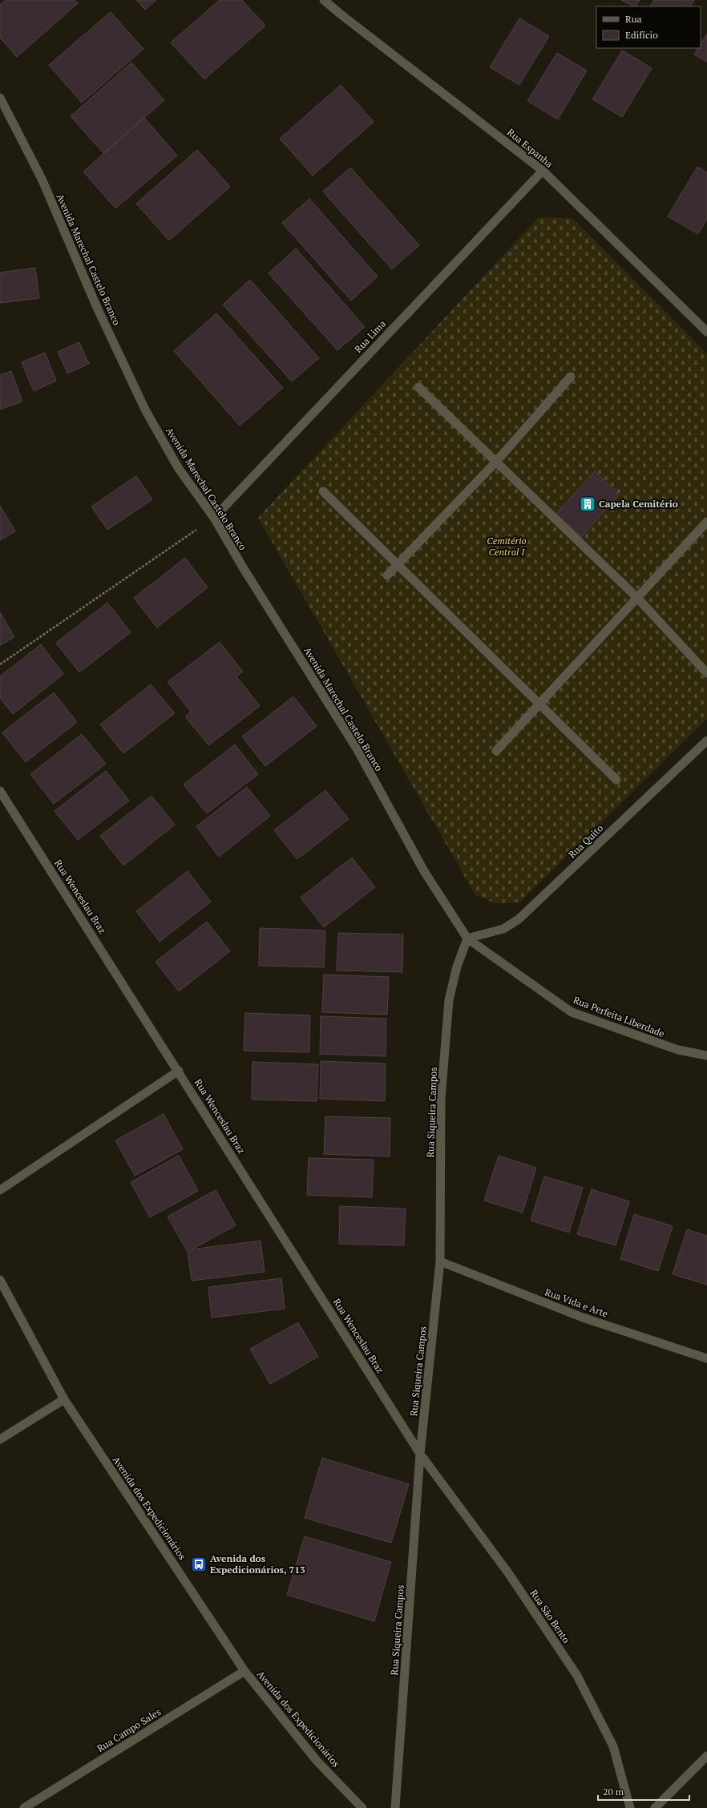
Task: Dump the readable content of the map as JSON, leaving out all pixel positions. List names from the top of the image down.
{
  "streets": {
    "street": [
      "Rua Espanha",
      "Avenida Marechal Castelo Branco",
      "Rua Lima",
      "Rua Quito",
      "Rua Wenceslau Braz",
      "Rua Perfeita Liberdade",
      "Rua Siqueira Campos",
      "Rua Vida e Arte",
      "Avenida dos Expedicionários",
      "Rua São Bento",
      "Rua Campo Sales"
    ]
  },
  "crossings": [
    ["Rua Espanha", "Rua Lima"],
    ["Avenida Marechal Castelo Branco", "Rua Lima"],
    ["Avenida Marechal Castelo Branco", "Rua Quito"],
    ["Avenida Marechal Castelo Branco", "Rua Perfeita Liberdade"],
    ["Avenida Marechal Castelo Branco", "Rua Siqueira Campos"],
    ["Rua Quito", "Rua Perfeita Liberdade"],
    ["Rua Quito", "Rua Siqueira Campos"],
    ["Rua Wenceslau Braz", "Rua Siqueira Campos"],
    ["Rua Wenceslau Braz", "Rua São Bento"],
    ["Rua Perfeita Liberdade", "Rua Siqueira Campos"],
    ["Rua Siqueira Campos", "Rua Vida e Arte"],
    ["Rua Siqueira Campos", "Rua São Bento"],
    ["Avenida dos Expedicionários", "Rua Campo Sales"]
  ],
  "parks": ["Cemitério Central I"],
  "places": {
    "building": ["Capela Cemitério"],
    "bus stop": ["Avenida dos Expedicionários, 713"]
  },
  "legend": ["Rua", "Edifício"],
  "scale_bar": "20 m"
}
